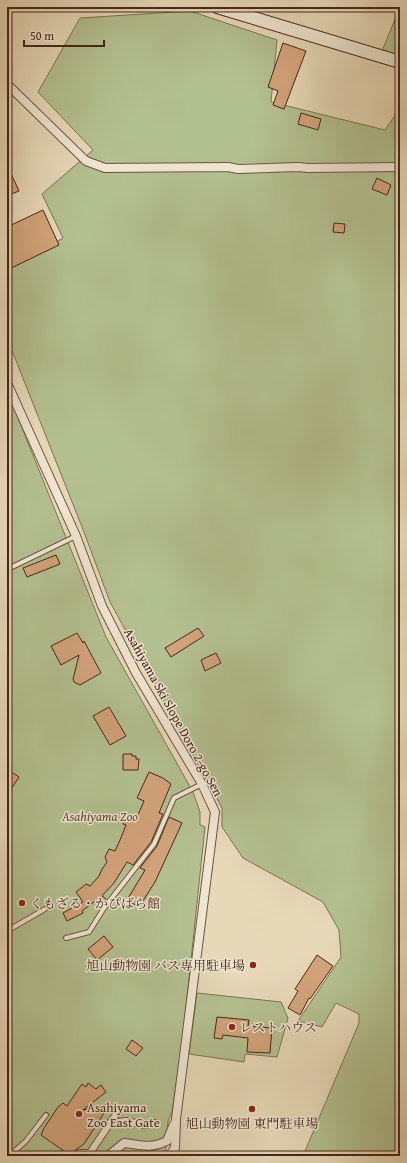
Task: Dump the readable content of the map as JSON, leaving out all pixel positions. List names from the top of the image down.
{
  "streets": {
    "street": ["Asahiyama Ski Slope Doro 2-go Sen"]
  },
  "parks": ["Asahiyama Zoo"],
  "places": [
    "くもざる・かぴばら館",
    "旭山動物園 バス専用駐車場",
    "レストハウス",
    "旭山動物園 東門駐車場",
    "Asahiyama Zoo East Gate"
  ],
  "scale_bar": "50 m"
}
